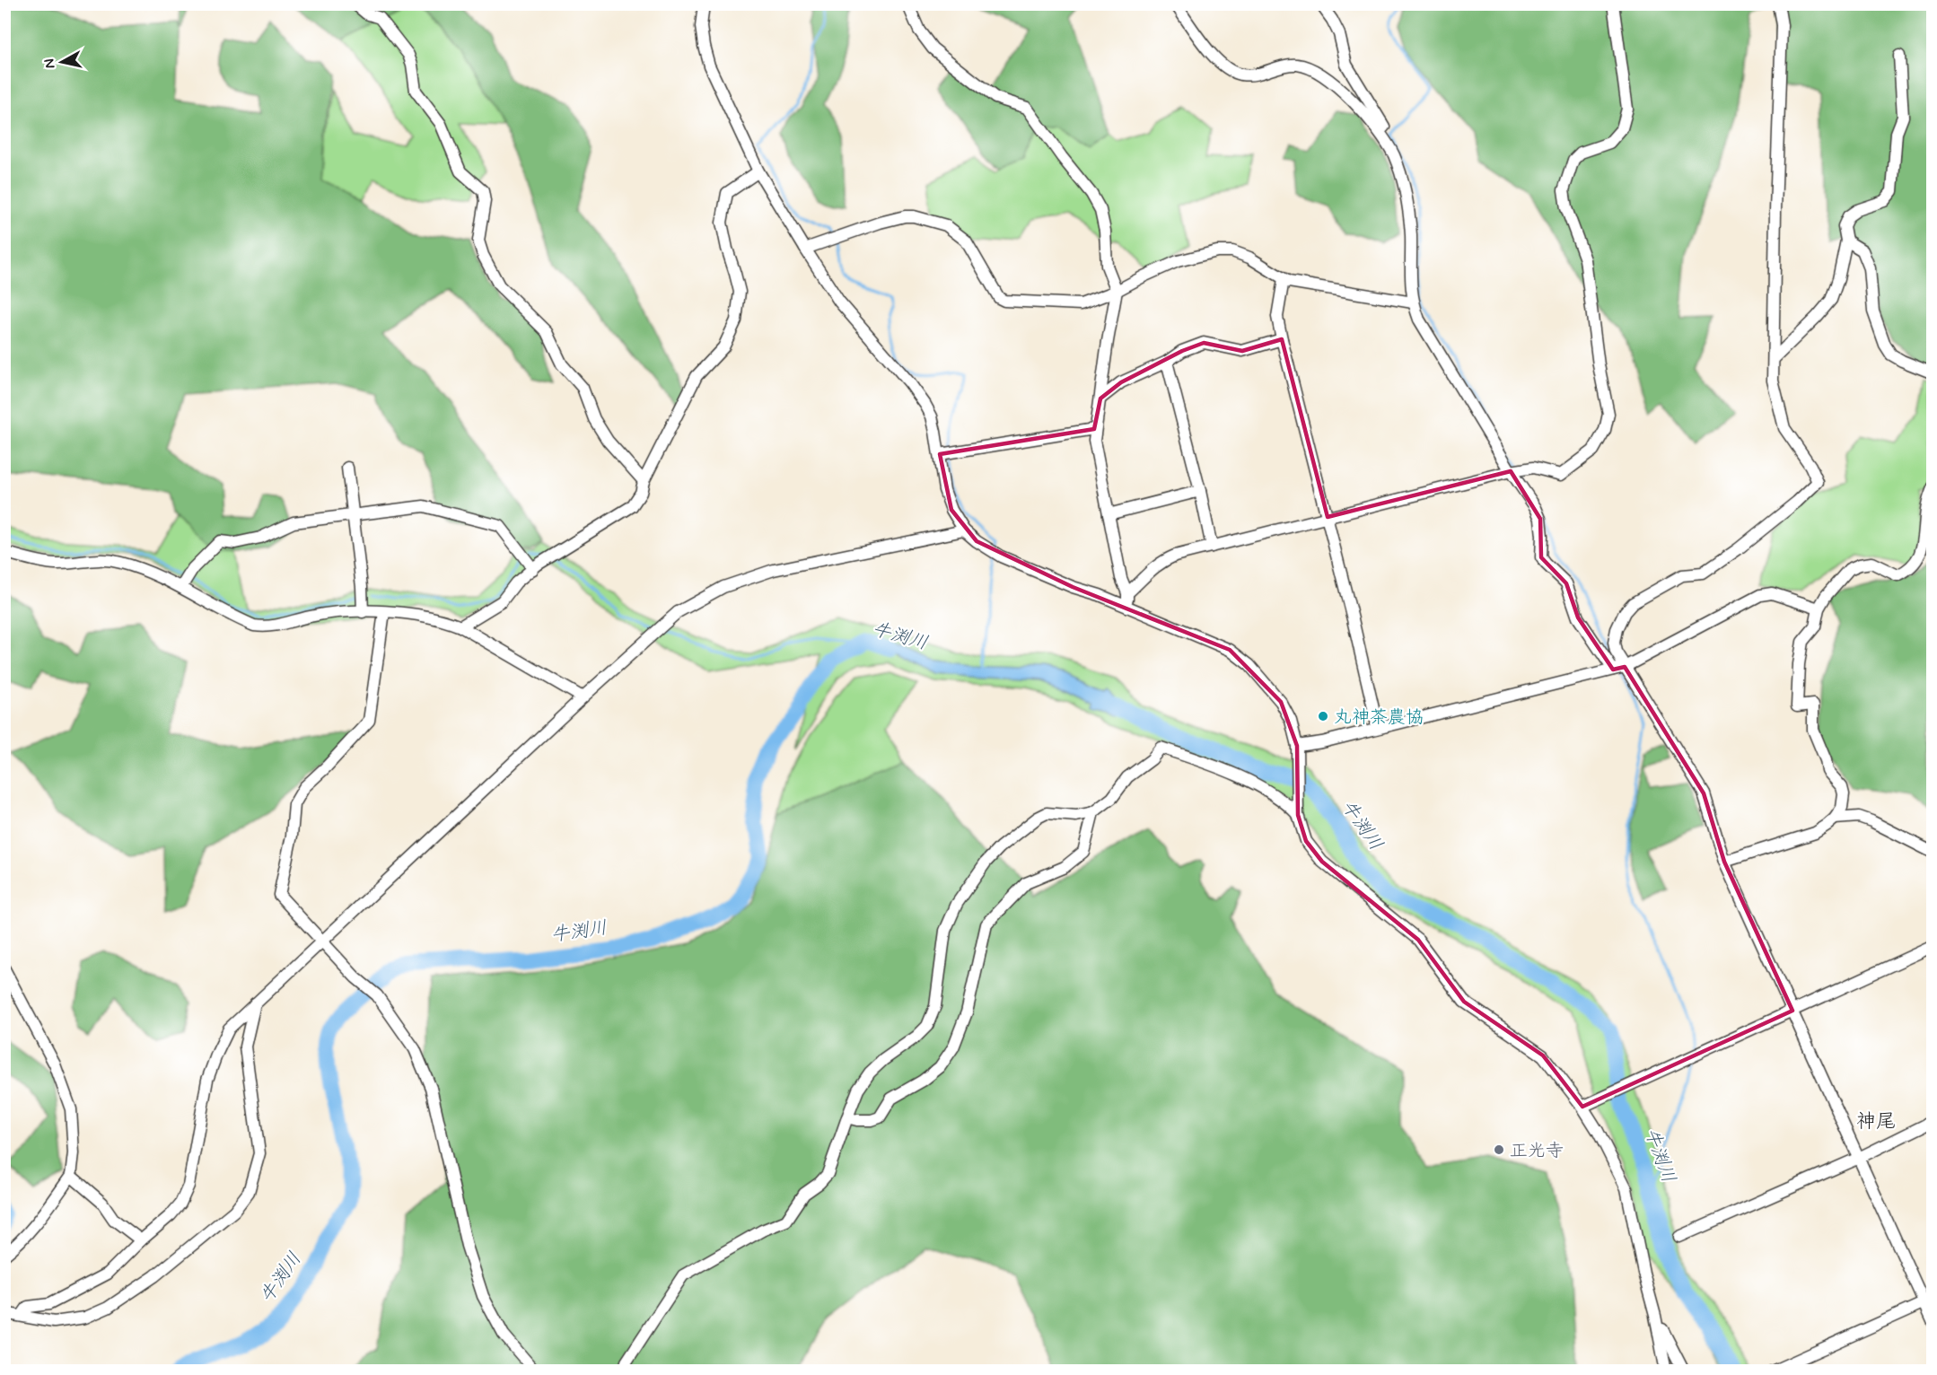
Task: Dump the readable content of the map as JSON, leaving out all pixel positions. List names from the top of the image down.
{
  "districts": ["神尾"],
  "water": ["牛渕川"],
  "places": ["丸神茶農協", "正光寺"],
  "north": "left"
}
